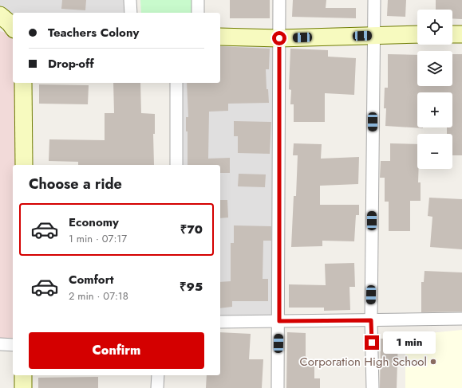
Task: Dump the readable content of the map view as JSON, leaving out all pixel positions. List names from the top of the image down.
{
  "places": ["Corporation High School"],
  "page": {
    "map_buttons": ["+", "−"],
    "banner": ["Teachers Colony", "Drop-off"],
    "heading": "Choose a ride",
    "list": [
      {
        "name": "Economy",
        "note": "1 min · 07:17",
        "value": "₹70"
      },
      {
        "name": "Comfort",
        "note": "2 min · 07:18",
        "value": "₹95"
      }
    ],
    "buttons": "Confirm",
    "bubble": "1 min"
  }
}
